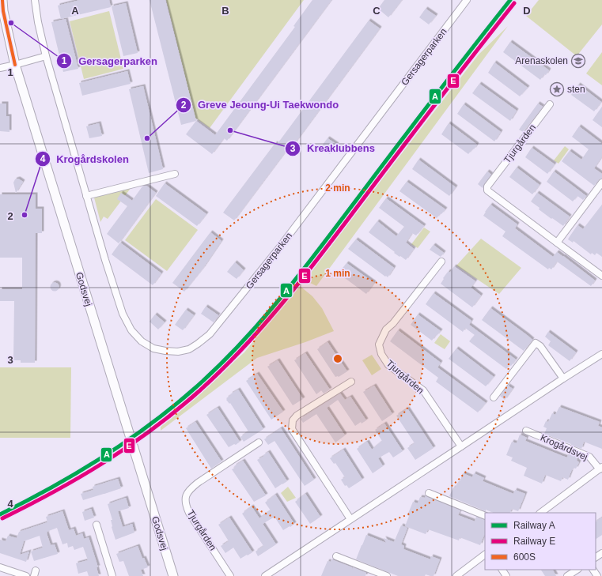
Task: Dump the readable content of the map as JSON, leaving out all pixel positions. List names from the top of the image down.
{
  "streets": {
    "street": [
      "Gersagerparken",
      "Tjurgården",
      "Godsvej",
      "Krogårdsvej"
    ]
  },
  "places": {
    "other": [
      "Gersagerparken",
      "Kreaklubbens",
      "Greve Jeoung-Ui Taekwondo",
      "Krogårdskolen"
    ],
    "school or university": ["Arenaskolen"],
    "place": ["sten"]
  },
  "lines": ["rail line A", "transit line 600S", "rail line E"],
  "legend": ["Railway A", "Railway E", "600S"],
  "grid": {
    "columns": [
      "A",
      "B",
      "C",
      "D"
    ],
    "rows": [
      "1",
      "2",
      "3",
      "4"
    ]
  },
  "rings": ["2 min", "1 min"]
}
